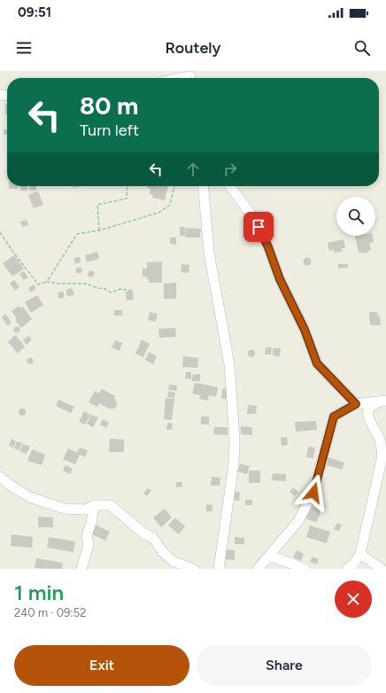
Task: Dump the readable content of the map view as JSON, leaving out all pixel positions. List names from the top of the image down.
{
  "page": {
    "status": "09:51",
    "header": "Routely",
    "turn": ["80 m", "Turn left"],
    "heading": ["1 min", "240 m · 09:52"],
    "buttons": ["Exit", "Share"]
  }
}
